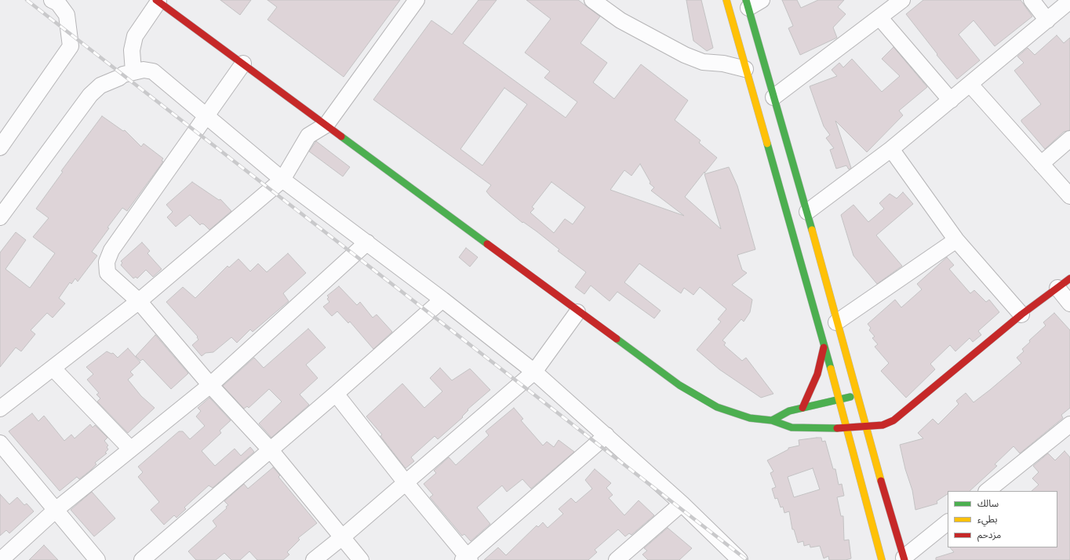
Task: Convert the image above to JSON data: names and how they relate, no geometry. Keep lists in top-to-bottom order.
{
  "legend": ["سالك", "بطيء", "مزدحم"]
}
